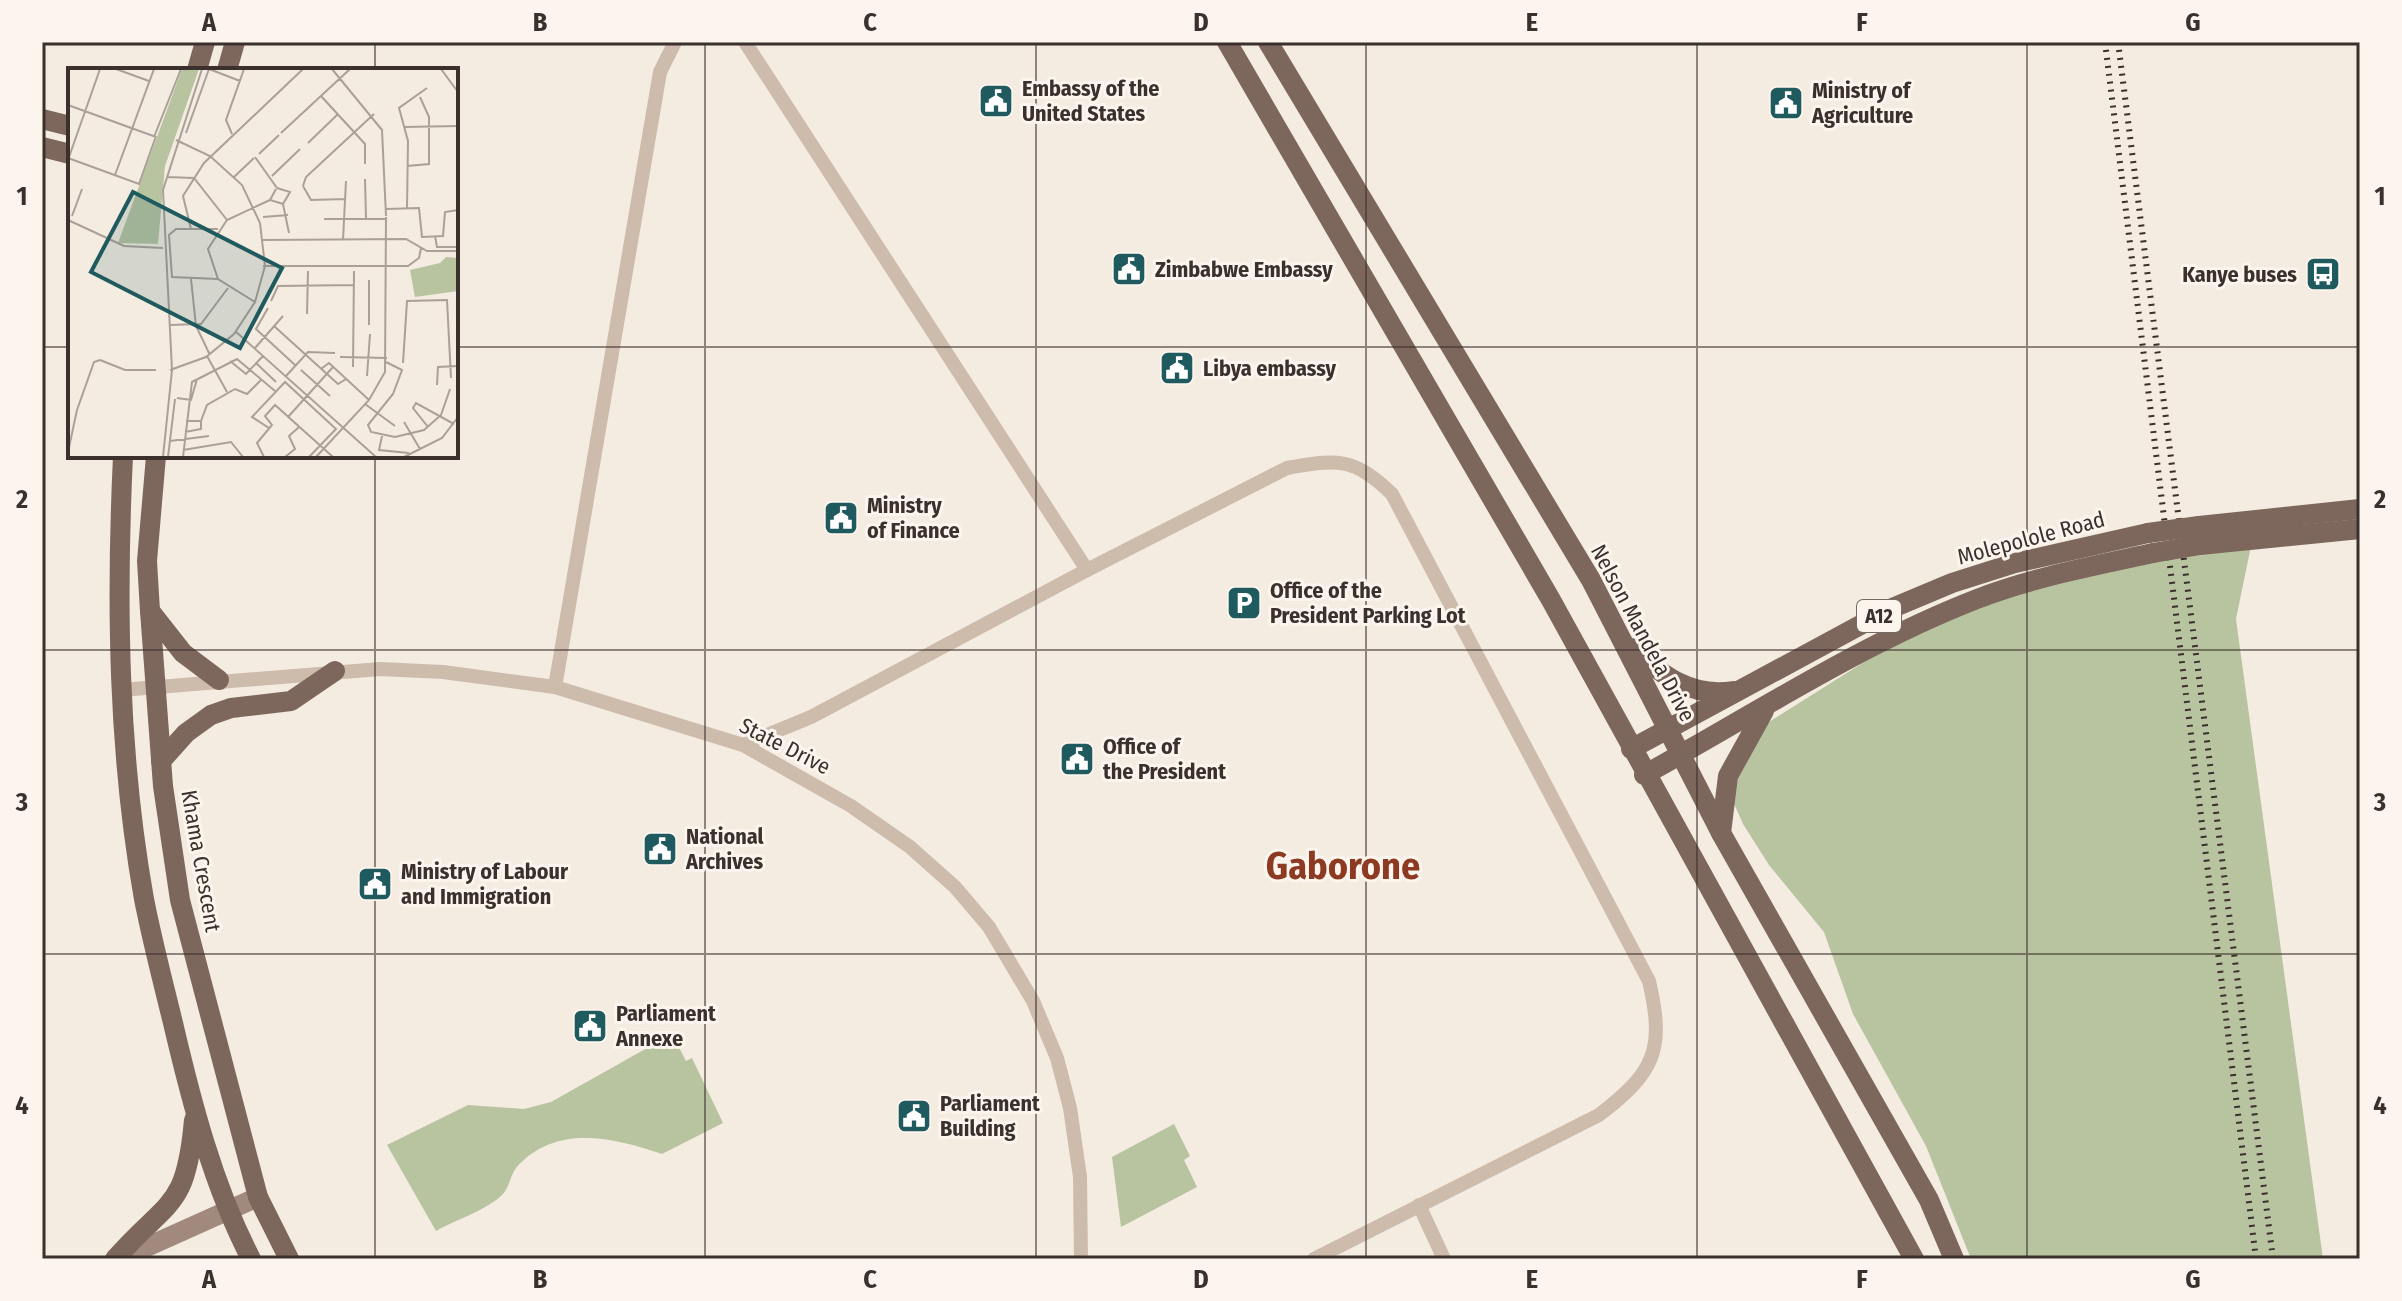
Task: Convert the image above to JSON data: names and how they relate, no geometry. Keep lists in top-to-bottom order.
{
  "streets": {
    "main road": [
      "Molepolole Road",
      "A12",
      "Nelson Mandela Drive",
      "Khama Crescent"
    ],
    "street": ["State Drive"]
  },
  "crossings": [
    ["Molepolole Road", "A12"],
    ["Molepolole Road", "Nelson Mandela Drive"],
    ["State Drive", "Khama Crescent"]
  ],
  "districts": ["Gaborone"],
  "places": {
    "public building": [
      "Embassy of the United States",
      "Ministry of Agriculture",
      "Zimbabwe Embassy",
      "Libya embassy",
      "Ministry of Finance",
      "Office of the President",
      "National Archives",
      "Ministry of Labour and Immigration",
      "Parliament Annexe",
      "Parliament Building"
    ],
    "bus stop": ["Kanye buses"],
    "parking": ["Office of the President Parking Lot"]
  },
  "grid": {
    "columns": [
      "A",
      "B",
      "C",
      "D",
      "E",
      "F",
      "G"
    ],
    "rows": [
      "1",
      "2",
      "3",
      "4"
    ]
  }
}
